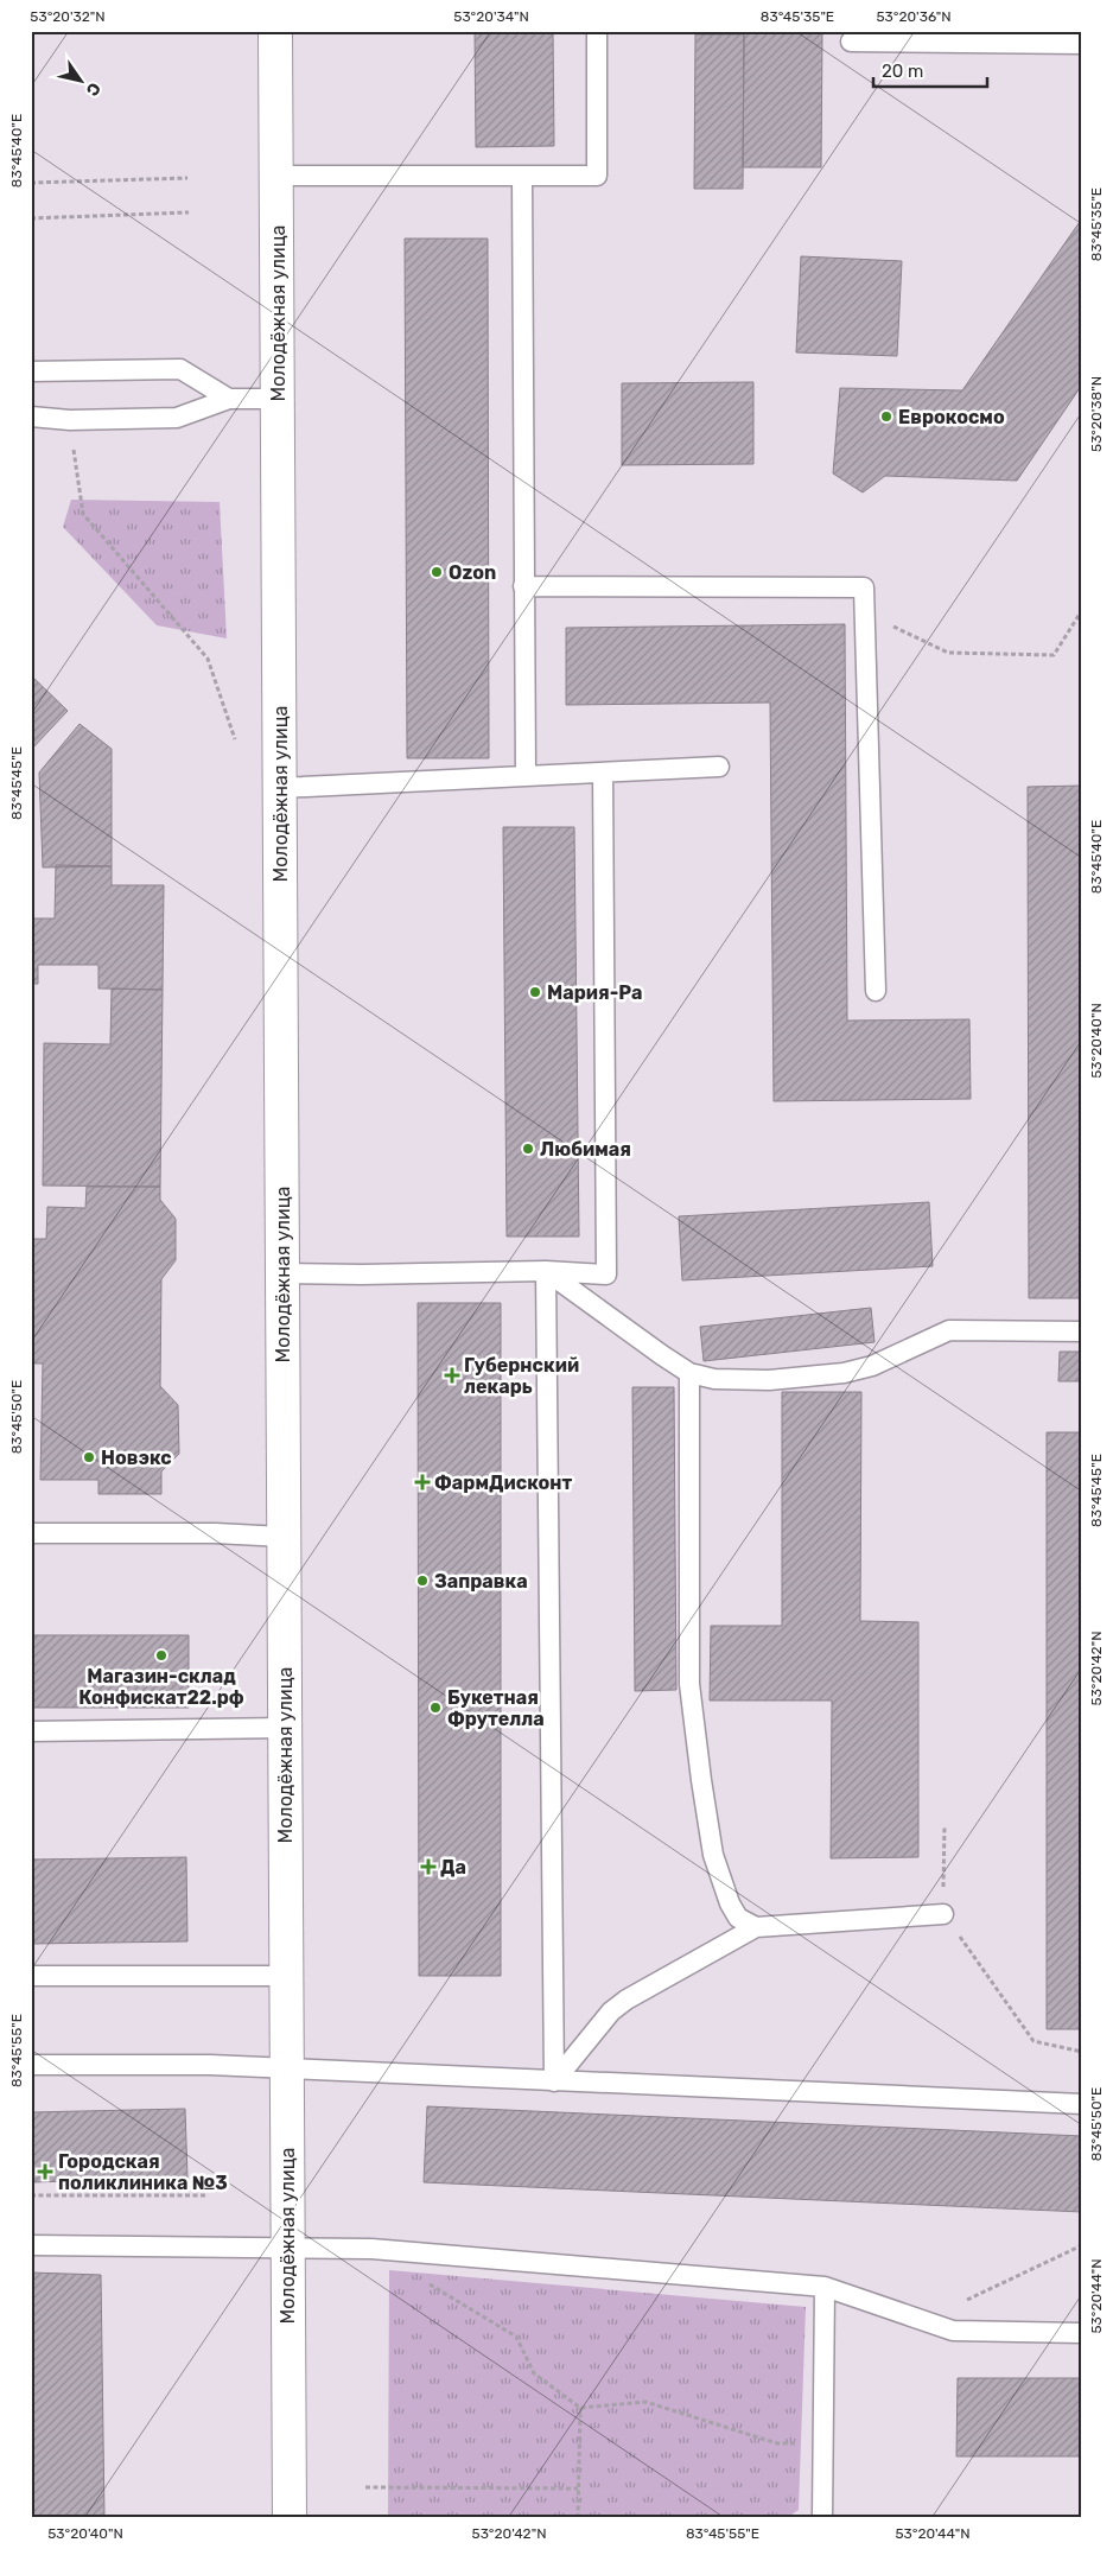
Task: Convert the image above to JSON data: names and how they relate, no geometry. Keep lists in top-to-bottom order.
{
  "streets": {
    "street": ["Молодёжная улица"]
  },
  "places": {
    "other": [
      "Еврокосмо",
      "Ozon",
      "Мария-Ра",
      "Любимая",
      "Новэкс",
      "Заправка",
      "Магазин-склад Конфискат22.рф",
      "Букетная Фрутелла"
    ],
    "health": [
      "Губернский лекарь",
      "ФармДисконт",
      "Да",
      "Городская поликлиника №3"
    ]
  },
  "scale_bar": "20 m",
  "north": "bottom right",
  "coordinates": [
    "53°20'32\"N",
    "53°20'34\"N",
    "83°45'35\"E",
    "53°20'36\"N",
    "83°45'40\"E",
    "53°20'38\"N",
    "83°45'45\"E",
    "53°20'40\"N",
    "83°45'50\"E",
    "53°20'42\"N",
    "83°45'55\"E",
    "53°20'44\"N"
  ]
}
